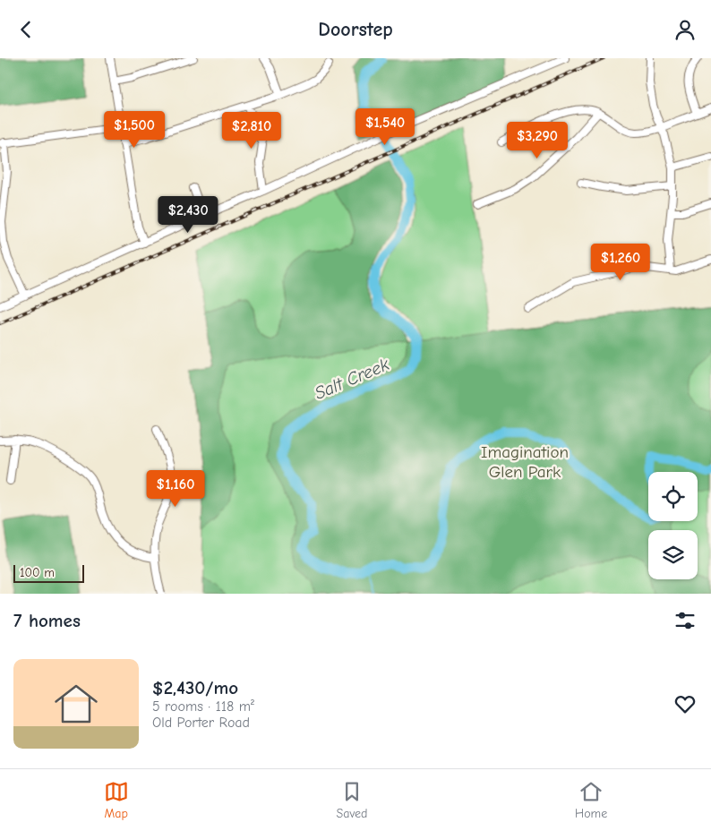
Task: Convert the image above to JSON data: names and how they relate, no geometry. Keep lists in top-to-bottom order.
{
  "water": ["Salt Creek"],
  "parks": ["Imagination Glen Park"],
  "scale_bar": "100 m",
  "page": {
    "header": "Doorstep",
    "price": [
      "$1,540",
      "$1,500",
      "$2,810",
      "$3,290",
      "$2,430",
      "$1,260",
      "$1,160"
    ],
    "scale": "100 m",
    "heading": "7 homes",
    "list": [
      {
        "name": "$2,430/mo",
        "note": "5 rooms · 118 m² · Old Porter Road"
      }
    ],
    "tabs": ["Map", "Saved", "Home"]
  }
}
